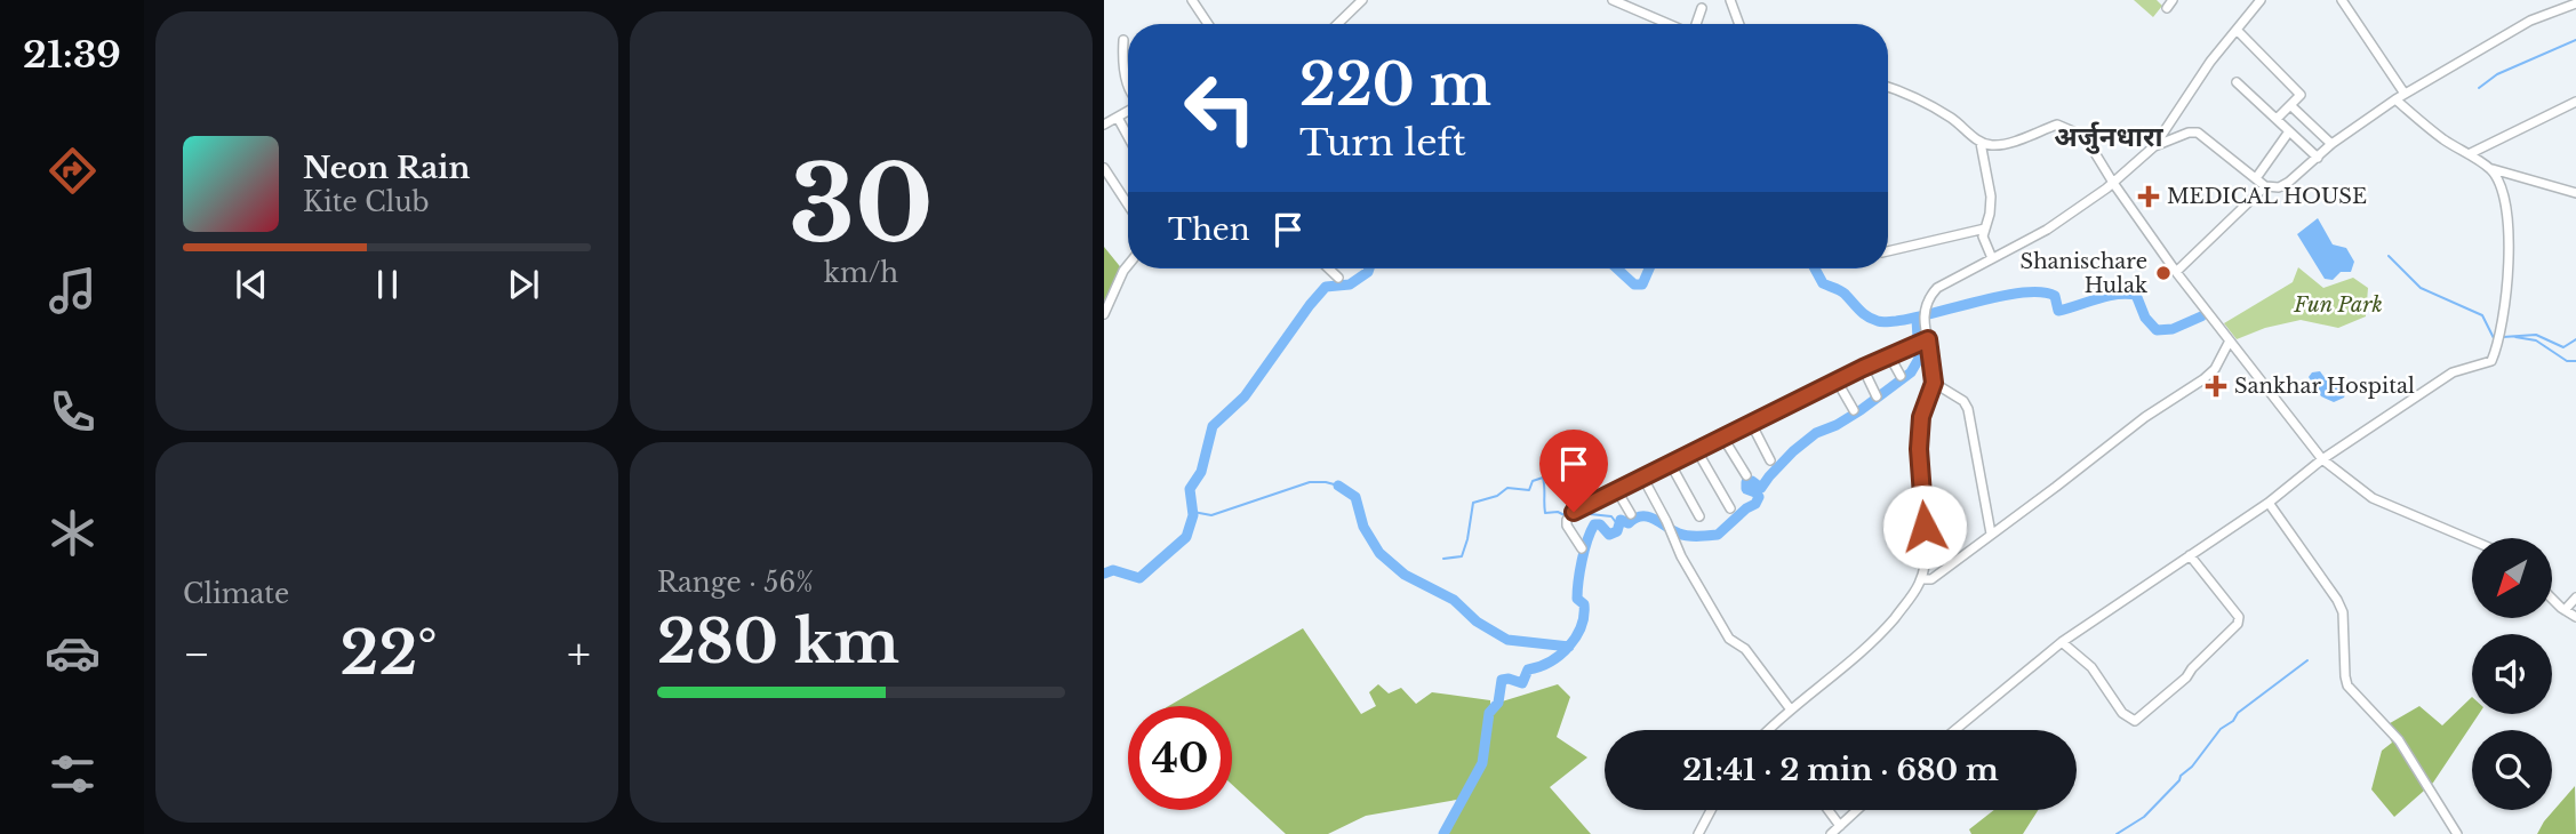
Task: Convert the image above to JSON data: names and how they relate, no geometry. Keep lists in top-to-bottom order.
{
  "districts": ["अर्जुनधारा"],
  "parks": ["Fun Park"],
  "places": {
    "health": ["MEDICAL HOUSE", "Sankhar Hospital"],
    "other": ["Shanischare Hulak"]
  },
  "north": "bottom left",
  "page": {
    "tabs": "21:39",
    "tile": [
      ["30", "km/h"],
      "Climate",
      ["Range · 56%", "280 km"]
    ],
    "turn": ["220 m", "Turn left"],
    "song": ["Neon Rain", "Kite Club"],
    "then": "Then",
    "heat": ["−", "22°", "+"],
    "limit": "40",
    "trip": "21:41 · 2 min · 680 m"
  }
}
